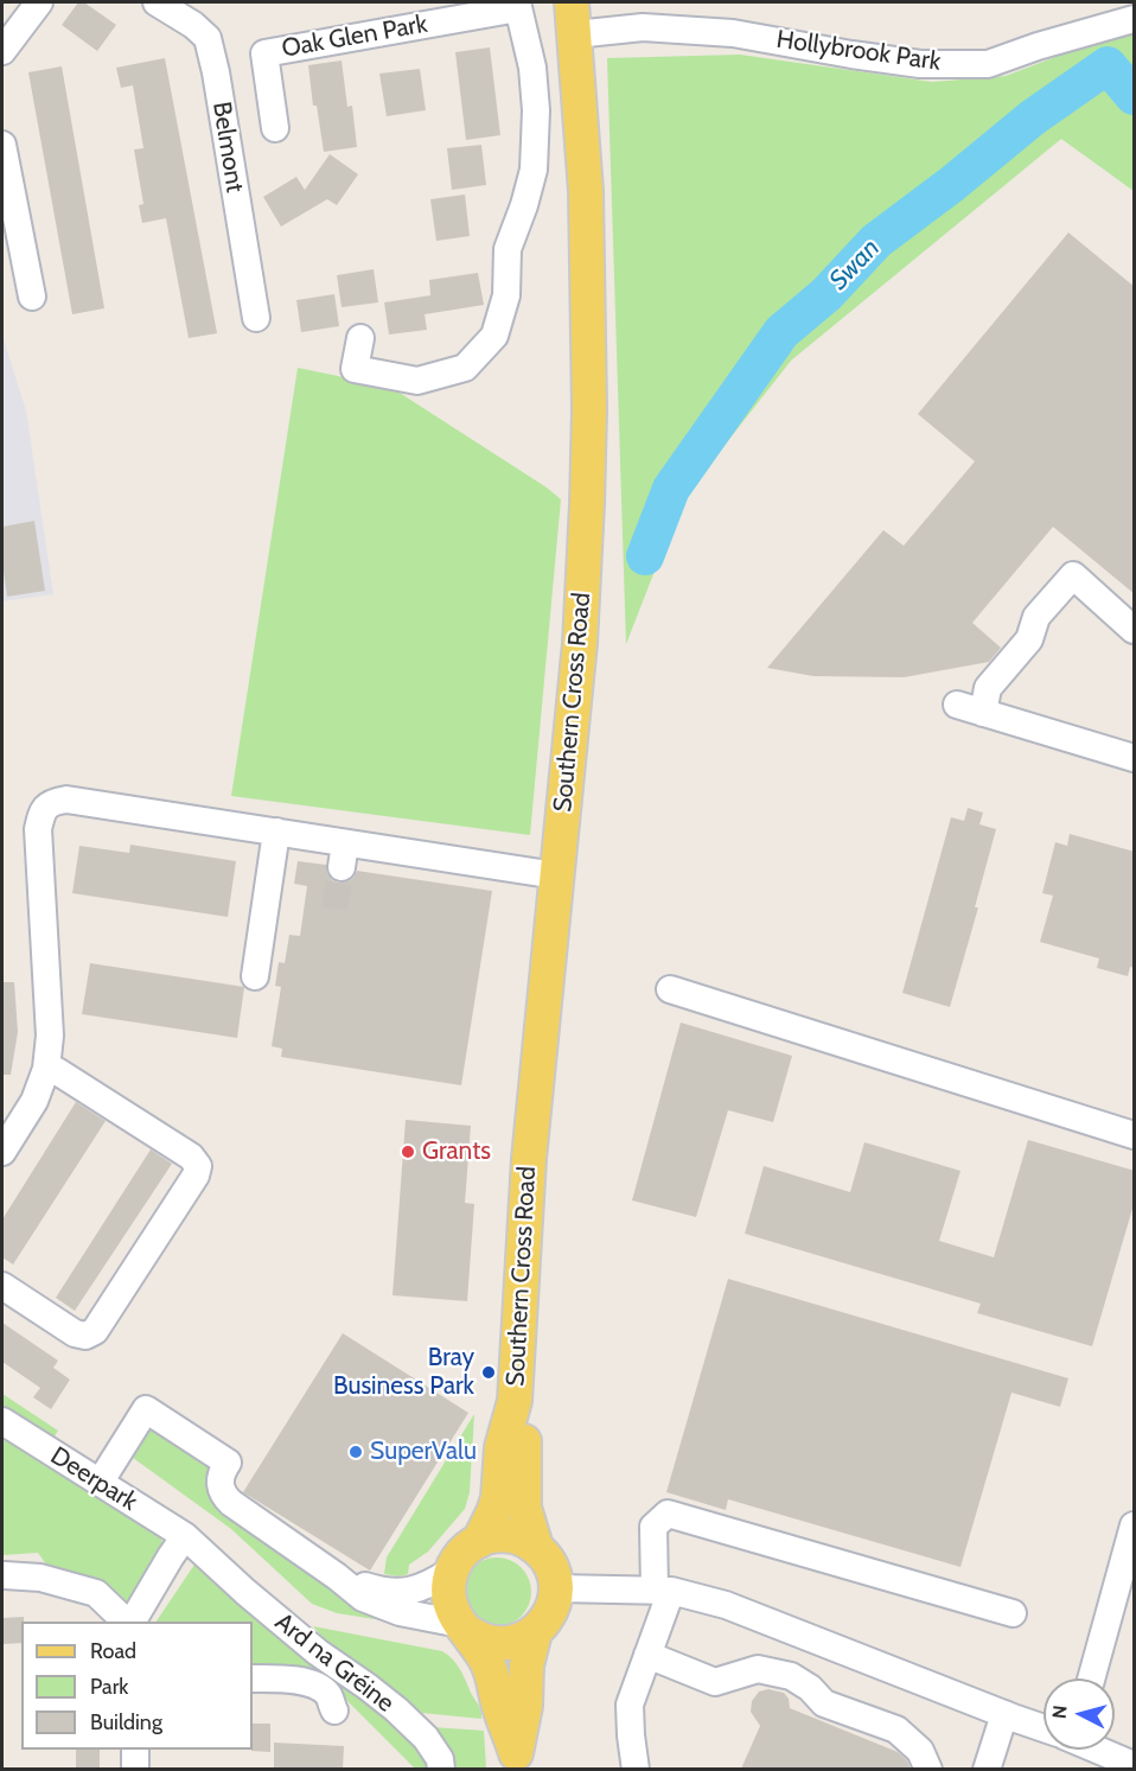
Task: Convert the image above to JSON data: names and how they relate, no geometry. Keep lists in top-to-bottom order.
{
  "streets": {
    "main road": ["Southern Cross Road"],
    "street": [
      "Oak Glen Park",
      "Hollybrook Park",
      "Belmont",
      "Deerpark",
      "Ard na Gréine"
    ]
  },
  "crossings": [
    ["Hollybrook Park", "Southern Cross Road"],
    ["Deerpark", "Ard na Gréine"]
  ],
  "water": ["Swan"],
  "places": ["Grants", "Bray Business Park", "SuperValu"],
  "legend": ["Road", "Park", "Building"],
  "north": "left"
}
